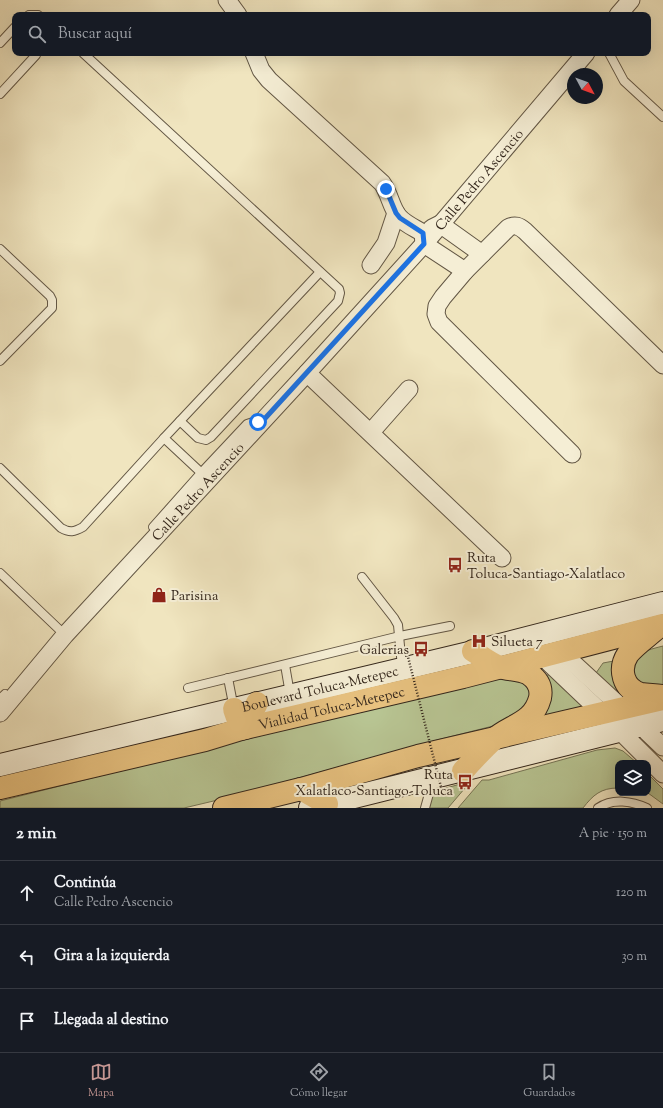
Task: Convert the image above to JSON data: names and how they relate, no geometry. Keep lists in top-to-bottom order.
{
  "streets": {
    "highway": ["Vialidad Toluca-Metepec"],
    "main road": ["Boulevard Toluca-Metepec"],
    "street": ["Calle Pedro Ascencio"]
  },
  "crossings": [
    ["Boulevard Toluca-Metepec", "Vialidad Toluca-Metepec"]
  ],
  "places": {
    "bus stop": ["Ruta Toluca-Santiago-Xalatlaco", "Galerias", "Ruta Xalatlaco-Santiago-Toluca"],
    "shop": ["Parisina"],
    "hospital": ["Silueta 7"]
  },
  "north": "bottom right",
  "page": {
    "search": "Buscar aquí",
    "heading": ["2 min", "A pie · 150 m"],
    "list": [
      ["Continúa", "Calle Pedro Ascencio", "120 m"],
      ["Gira a la izquierda", "30 m"],
      "Llegada al destino"
    ],
    "nav": ["Mapa", "Cómo llegar", "Guardados"]
  }
}
